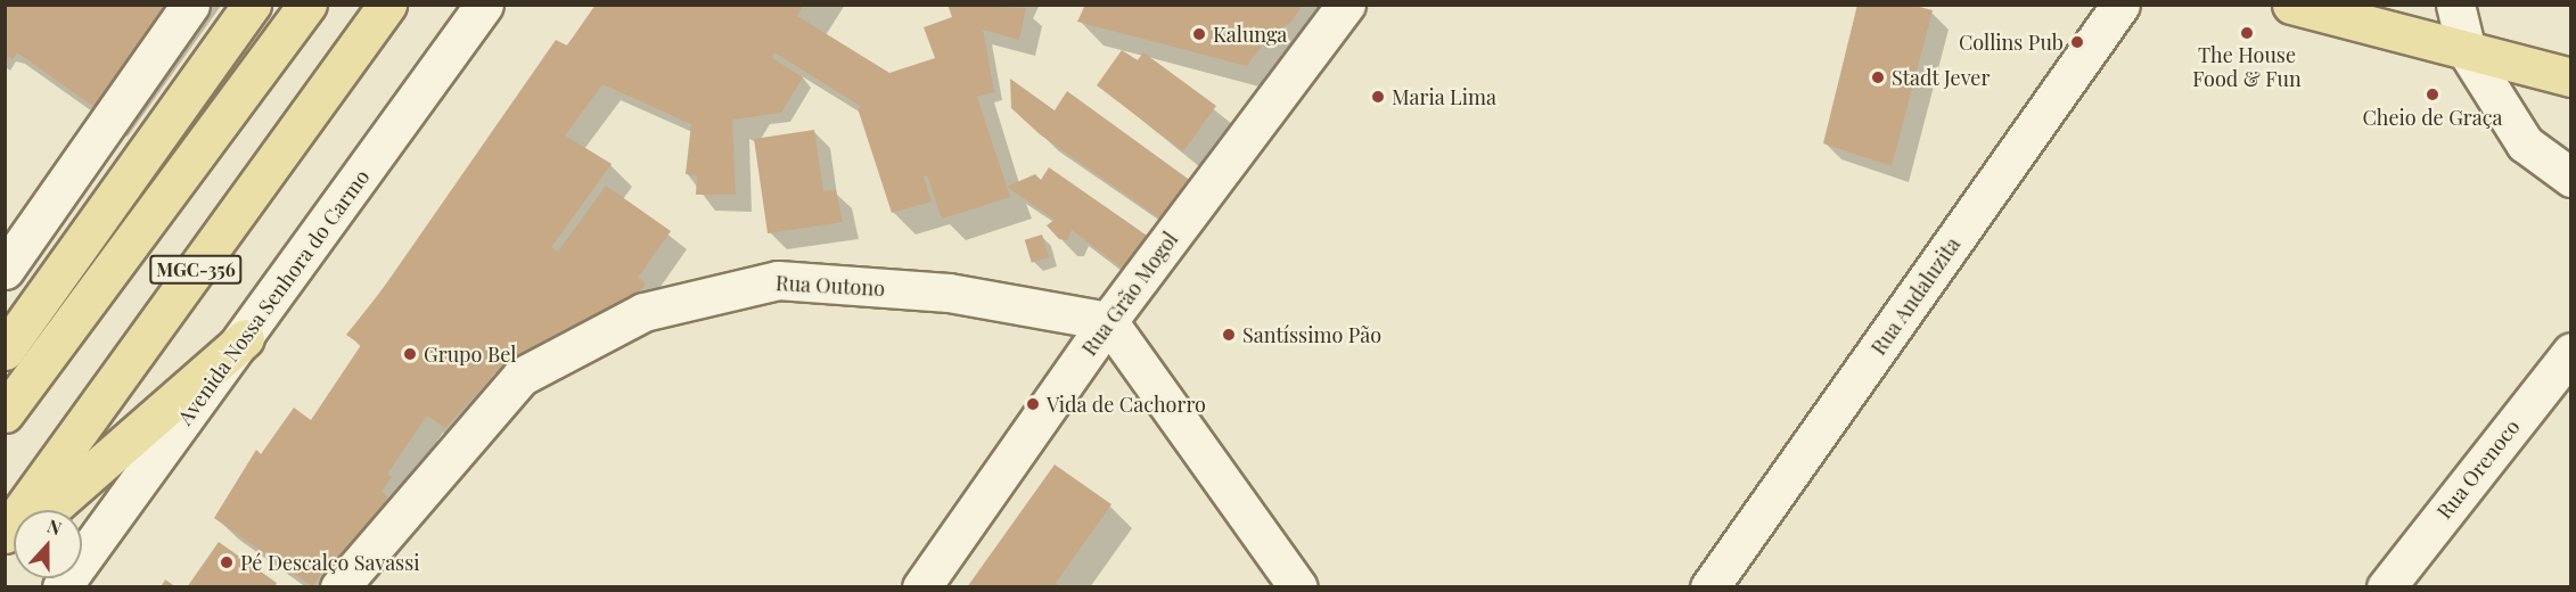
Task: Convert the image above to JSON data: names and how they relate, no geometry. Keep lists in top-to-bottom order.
{
  "streets": {
    "main road": ["MGC-356"],
    "street": [
      "Rua Outono",
      "Rua Grão Mogol",
      "Rua Andaluzita",
      "Avenida Nossa Senhora do Carmo",
      "Rua Orenoco"
    ]
  },
  "crossings": [
    ["Rua Outono", "Rua Grão Mogol"]
  ],
  "places": [
    "The House Food & Fun",
    "Kalunga",
    "Collins Pub",
    "Stadt Jever",
    "Cheio de Graça",
    "Maria Lima",
    "Santíssimo Pão",
    "Grupo Bel",
    "Vida de Cachorro",
    "Pé Descalço Savassi"
  ],
  "north": "top"
}
